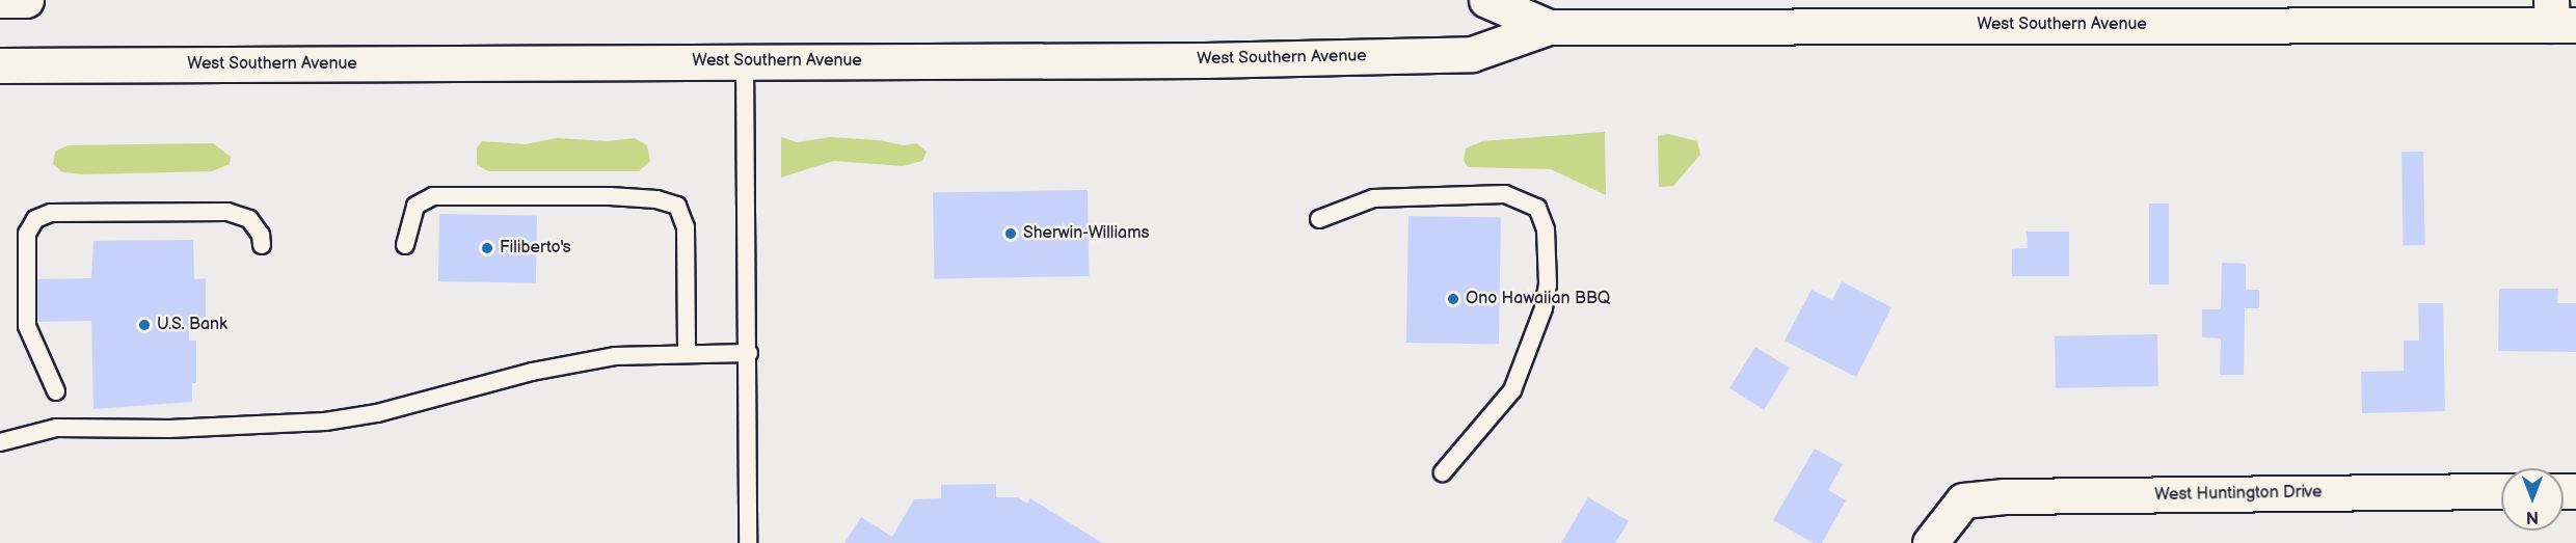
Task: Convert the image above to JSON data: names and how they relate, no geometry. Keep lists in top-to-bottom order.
{
  "streets": {
    "main road": ["West Southern Avenue", "West Huntington Drive"]
  },
  "places": [
    "Sherwin-Williams",
    "Filiberto's",
    "Ono Hawaiian BBQ",
    "U.S. Bank"
  ],
  "north": "bottom"
}
